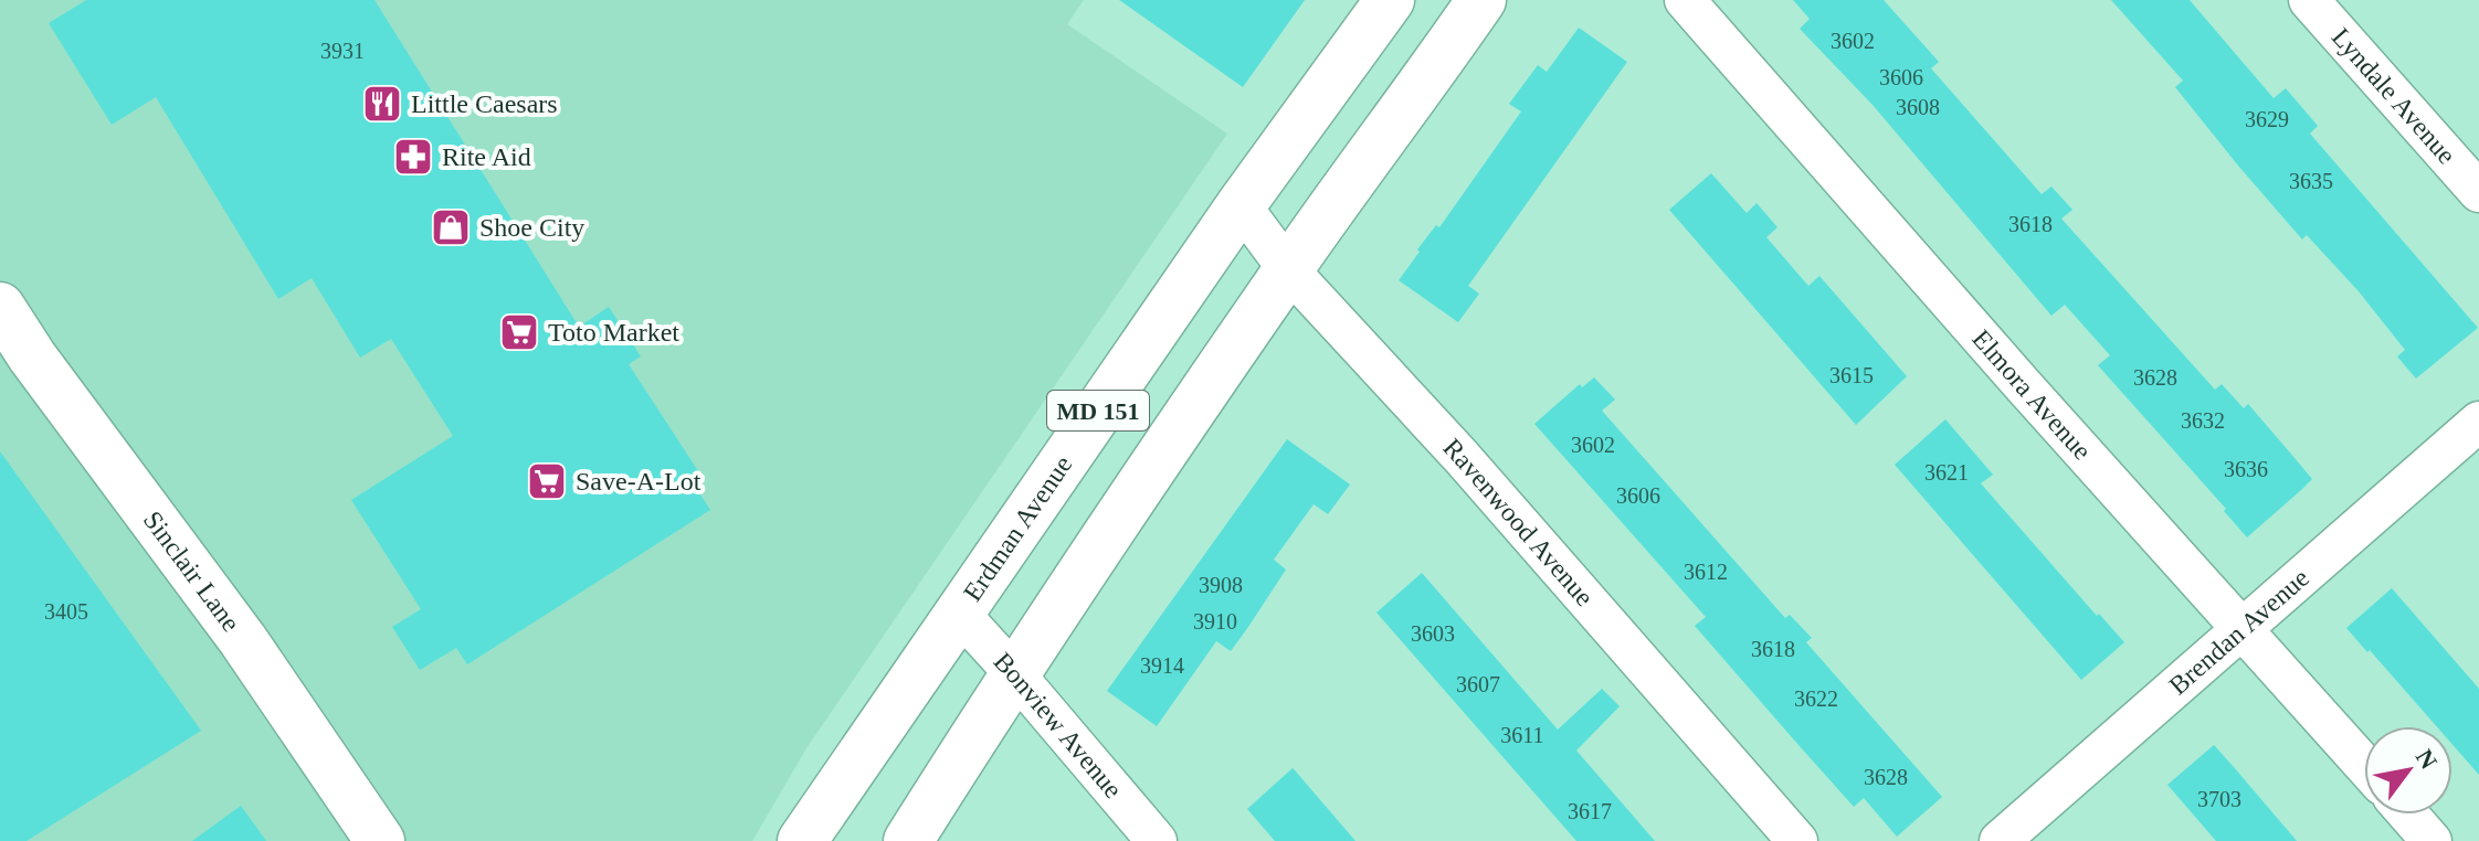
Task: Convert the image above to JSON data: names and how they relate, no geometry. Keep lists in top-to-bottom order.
{
  "streets": {
    "main road": ["MD 151", "Erdman Avenue", "Sinclair Lane"],
    "street": [
      "Lyndale Avenue",
      "Elmora Avenue",
      "Ravenwood Avenue",
      "Brendan Avenue",
      "Bonview Avenue"
    ]
  },
  "crossings": [
    ["Elmora Avenue", "Brendan Avenue"],
    ["MD 151", "Ravenwood Avenue"],
    ["MD 151", "Bonview Avenue"],
    ["Ravenwood Avenue", "Erdman Avenue"],
    ["Erdman Avenue", "Bonview Avenue"]
  ],
  "places": {
    "restaurant": ["Little Caesars"],
    "pharmacy": ["Rite Aid"],
    "shop": ["Shoe City"],
    "supermarket": ["Toto Market", "Save-A-Lot"]
  },
  "house_numbers": [
    "3602",
    "3931",
    "3606",
    "3608",
    "3629",
    "3635",
    "3618",
    "3615",
    "3628",
    "3632",
    "3602",
    "3636",
    "3621",
    "3606",
    "3612",
    "3908",
    "3405",
    "3910",
    "3603",
    "3618",
    "3914",
    "3607",
    "3622",
    "3611",
    "3628",
    "3703",
    "3617"
  ],
  "north": "top right"
}
